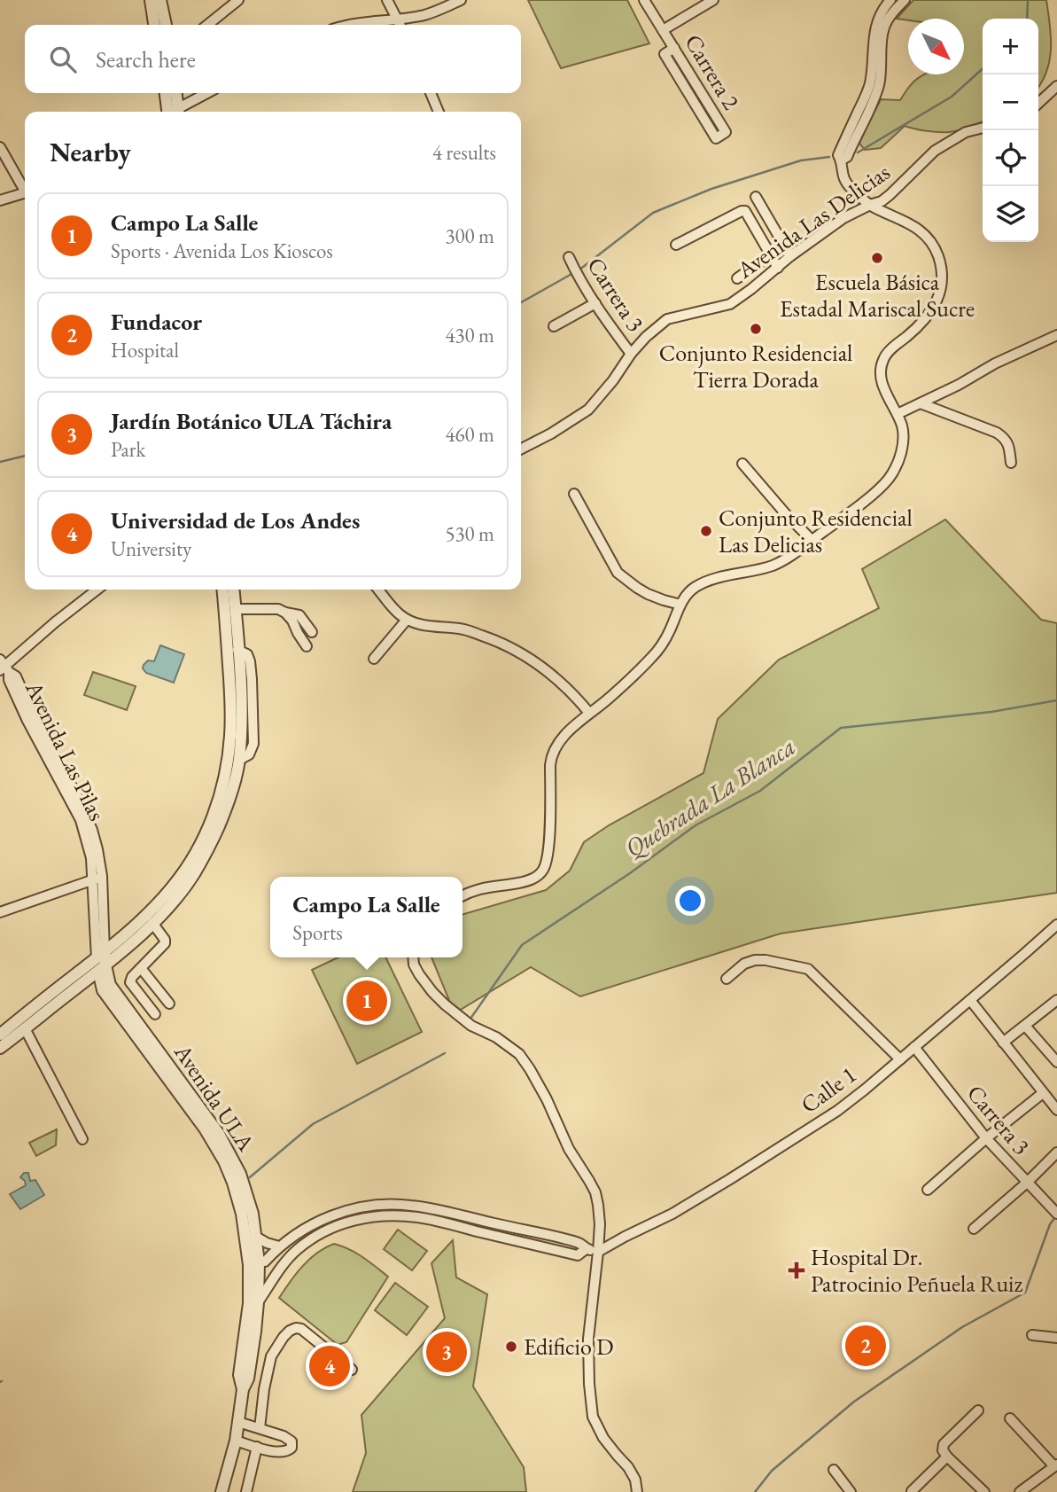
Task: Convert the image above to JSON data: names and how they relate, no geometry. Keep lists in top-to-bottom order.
{
  "streets": {
    "street": [
      "Carrera 2",
      "Avenida Las Delicias",
      "Carrera 3",
      "Avenida Las Pilas",
      "Calle 1",
      "Avenida ULA"
    ]
  },
  "crossings": [
    ["Avenida Las Delicias", "Carrera 3"],
    ["Carrera 3", "Calle 1"],
    ["Avenida Las Pilas", "Avenida ULA"]
  ],
  "water": ["Quebrada La Blanca"],
  "places": {
    "other": [
      "Escuela Básica Estadal Mariscal Sucre",
      "Conjunto Residencial Tierra Dorada",
      "Conjunto Residencial Las Delicias",
      "Edificio D"
    ],
    "health": ["Hospital Dr. Patrocinio Peñuela Ruiz"]
  },
  "north": "bottom right",
  "page": {
    "map_buttons": ["+", "−"],
    "search": "Search here",
    "heading": ["Nearby", "4 results"],
    "list": [
      {
        "mark": "1",
        "name": "Campo La Salle",
        "note": "Sports · Avenida Los Kioscos",
        "value": "300 m"
      },
      {
        "mark": "2",
        "name": "Fundacor",
        "note": "Hospital",
        "value": "430 m"
      },
      {
        "mark": "3",
        "name": "Jardín Botánico ULA Táchira",
        "note": "Park",
        "value": "460 m"
      },
      {
        "mark": "4",
        "name": "Universidad de Los Andes",
        "note": "University",
        "value": "530 m"
      }
    ],
    "popup": ["Campo La Salle", "Sports"],
    "pins": [
      "1",
      "2",
      "3",
      "4"
    ]
  }
}
